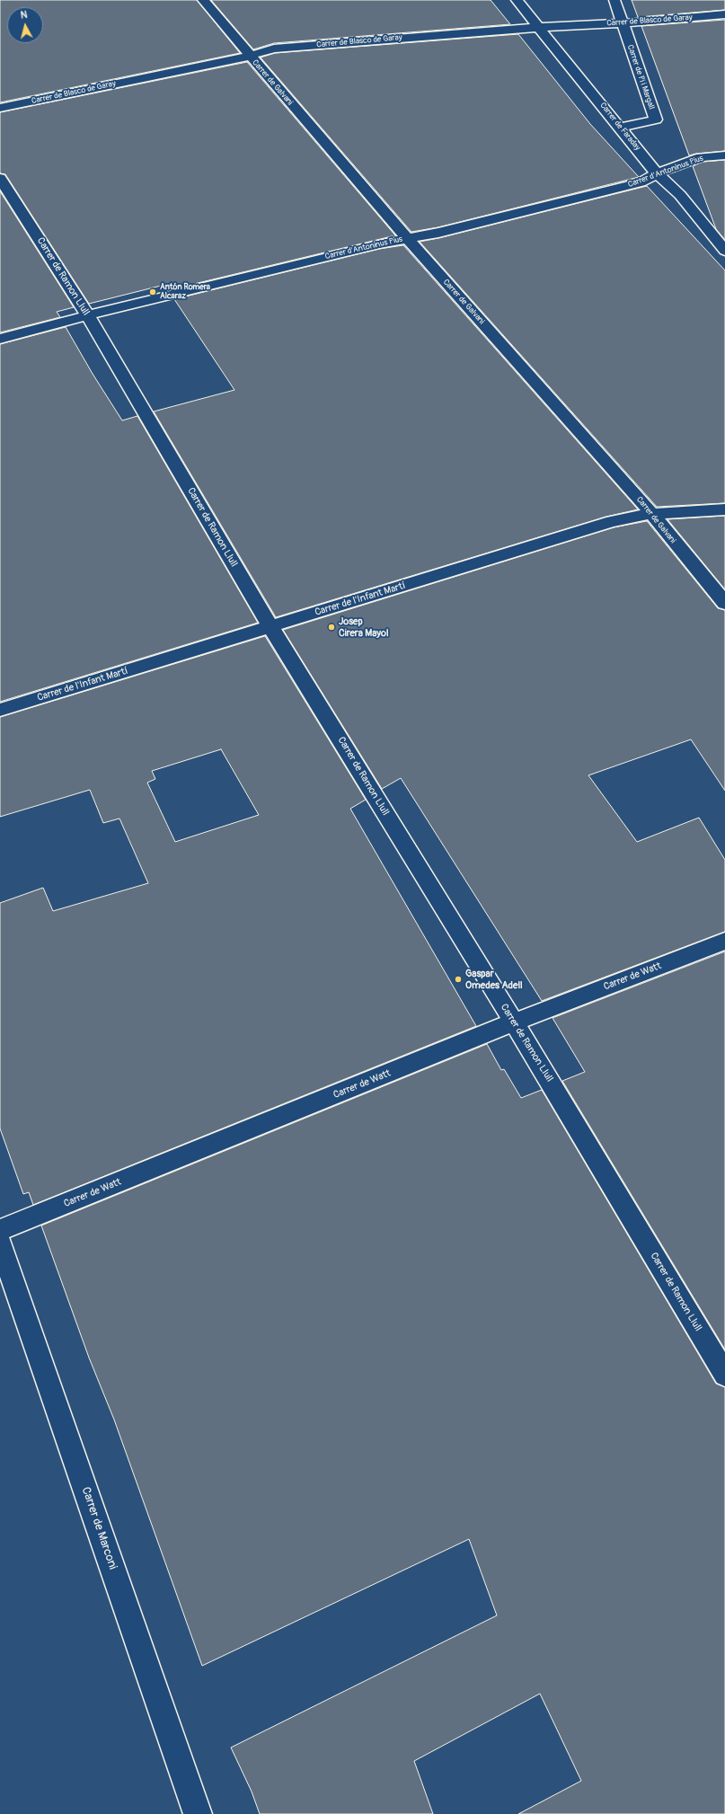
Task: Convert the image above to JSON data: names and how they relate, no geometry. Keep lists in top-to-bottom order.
{
  "streets": {
    "street": [
      "Carrer de Blasco de Garay",
      "Carrer de Pi i Margall",
      "Carrer de Galvani",
      "Carrer de Faraday",
      "Carrer d'Antoninus Pius",
      "Carrer de Ramon Llull",
      "Carrer de l'Infant Martí",
      "Carrer de Watt",
      "Carrer de Marconi"
    ]
  },
  "crossings": [
    ["Carrer de Blasco de Garay", "Carrer de Pi i Margall"],
    ["Carrer de Blasco de Garay", "Carrer de Galvani"],
    ["Carrer de Blasco de Garay", "Carrer de Faraday"],
    ["Carrer de Pi i Margall", "Carrer de Faraday"],
    ["Carrer de Galvani", "Carrer d'Antoninus Pius"],
    ["Carrer de Galvani", "Carrer de l'Infant Martí"],
    ["Carrer de Faraday", "Carrer d'Antoninus Pius"],
    ["Carrer d'Antoninus Pius", "Carrer de Ramon Llull"],
    ["Carrer de Ramon Llull", "Carrer de l'Infant Martí"],
    ["Carrer de Ramon Llull", "Carrer de Watt"]
  ],
  "places": ["Antón Romera Alcaraz", "Josep Cirera Mayol", "Gaspar Omedes Adell"],
  "north": "top"
}
